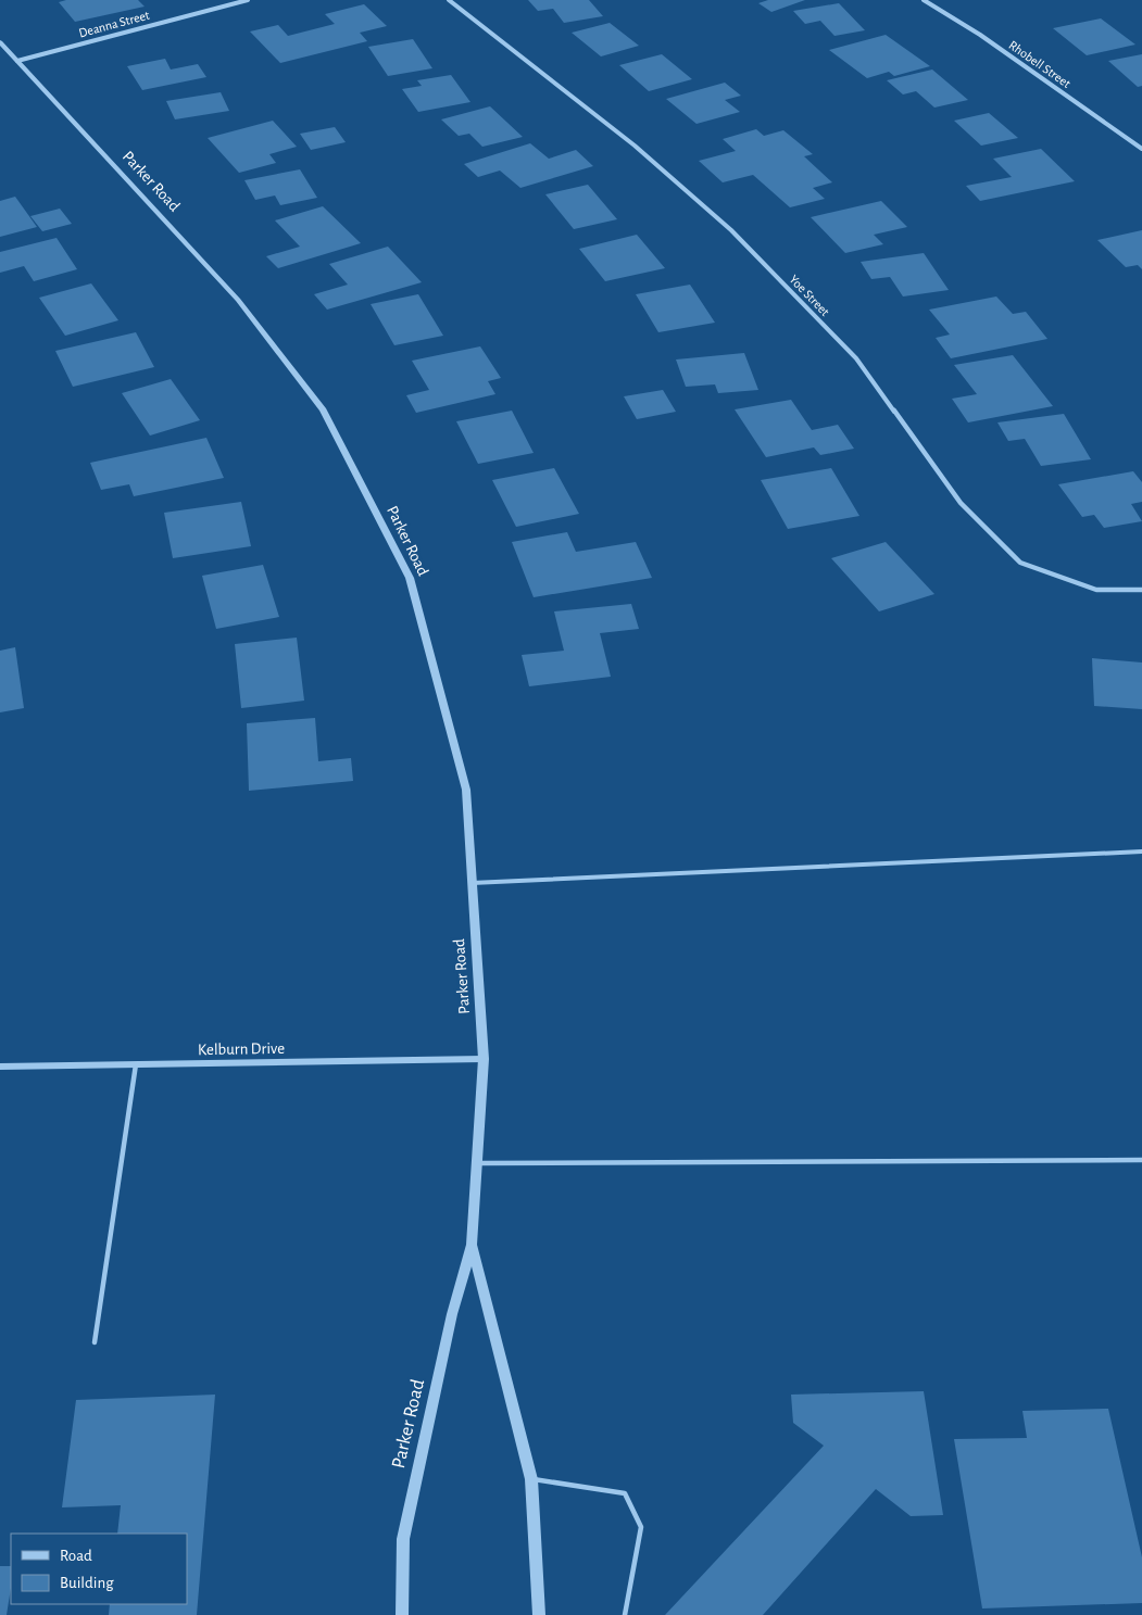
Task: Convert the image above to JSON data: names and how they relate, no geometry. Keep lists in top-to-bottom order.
{
  "streets": {
    "street": [
      "Deanna Street",
      "Rhobell Street",
      "Parker Road",
      "Yoe Street",
      "Kelburn Drive"
    ]
  },
  "crossings": [
    ["Deanna Street", "Parker Road"],
    ["Parker Road", "Kelburn Drive"]
  ],
  "legend": ["Road", "Building"]
}
